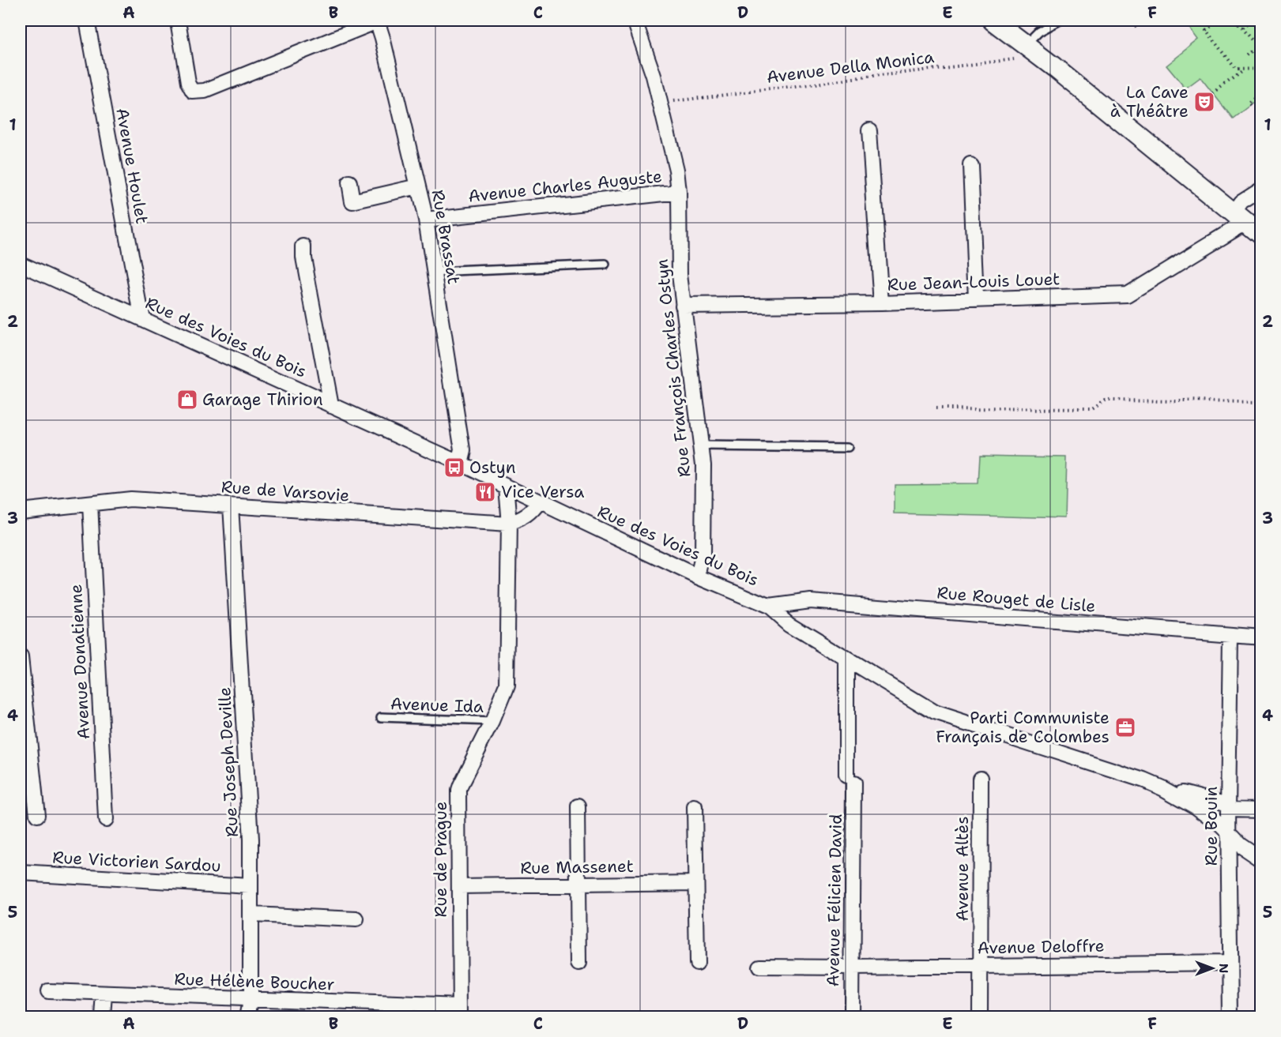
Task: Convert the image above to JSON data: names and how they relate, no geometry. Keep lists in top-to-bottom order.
{
  "streets": {
    "street": [
      "Avenue Houlet",
      "Avenue Charles Auguste",
      "Rue Brassat",
      "Rue Jean-Louis Louet",
      "Rue des Voies du Bois",
      "Rue François Charles Ostyn",
      "Rue de Varsovie",
      "Rue Rouget de Lisle",
      "Avenue Donatienne",
      "Rue Joseph Deville",
      "Rue Bouin",
      "Rue de Prague",
      "Rue Victorien Sardou",
      "Rue Massenet",
      "Avenue Altès",
      "Avenue Félicien David",
      "Avenue Deloffre",
      "Rue Hélène Boucher"
    ],
    "lane": ["Avenue Ida"],
    "path": ["Avenue Della Monica"]
  },
  "crossings": [
    ["Avenue Della Monica", "Rue François Charles Ostyn"],
    ["Avenue Houlet", "Rue des Voies du Bois"],
    ["Avenue Charles Auguste", "Rue Brassat"],
    ["Avenue Charles Auguste", "Rue François Charles Ostyn"],
    ["Rue Brassat", "Rue des Voies du Bois"],
    ["Rue Jean-Louis Louet", "Rue François Charles Ostyn"],
    ["Rue des Voies du Bois", "Rue François Charles Ostyn"],
    ["Rue des Voies du Bois", "Rue de Varsovie"],
    ["Rue des Voies du Bois", "Rue Rouget de Lisle"],
    ["Rue des Voies du Bois", "Rue Bouin"],
    ["Rue des Voies du Bois", "Rue de Prague"],
    ["Rue des Voies du Bois", "Avenue Félicien David"],
    ["Rue de Varsovie", "Avenue Donatienne"],
    ["Rue de Varsovie", "Rue Joseph Deville"],
    ["Rue de Varsovie", "Rue de Prague"],
    ["Rue Rouget de Lisle", "Rue Bouin"],
    ["Avenue Ida", "Rue de Prague"],
    ["Rue Joseph Deville", "Rue Victorien Sardou"],
    ["Rue Joseph Deville", "Rue Hélène Boucher"],
    ["Rue Bouin", "Avenue Deloffre"],
    ["Rue de Prague", "Rue Massenet"],
    ["Rue de Prague", "Rue Hélène Boucher"],
    ["Avenue Altès", "Avenue Deloffre"],
    ["Avenue Félicien David", "Avenue Deloffre"]
  ],
  "places": {
    "theatre": ["La Cave à Théâtre"],
    "shop": ["Garage Thirion"],
    "bus stop": ["Ostyn"],
    "restaurant": ["Vice Versa"],
    "office": ["Parti Communiste Français de Colombes"]
  },
  "north": "right",
  "grid": {
    "columns": [
      "A",
      "B",
      "C",
      "D",
      "E",
      "F"
    ],
    "rows": [
      "1",
      "2",
      "3",
      "4",
      "5"
    ]
  }
}
